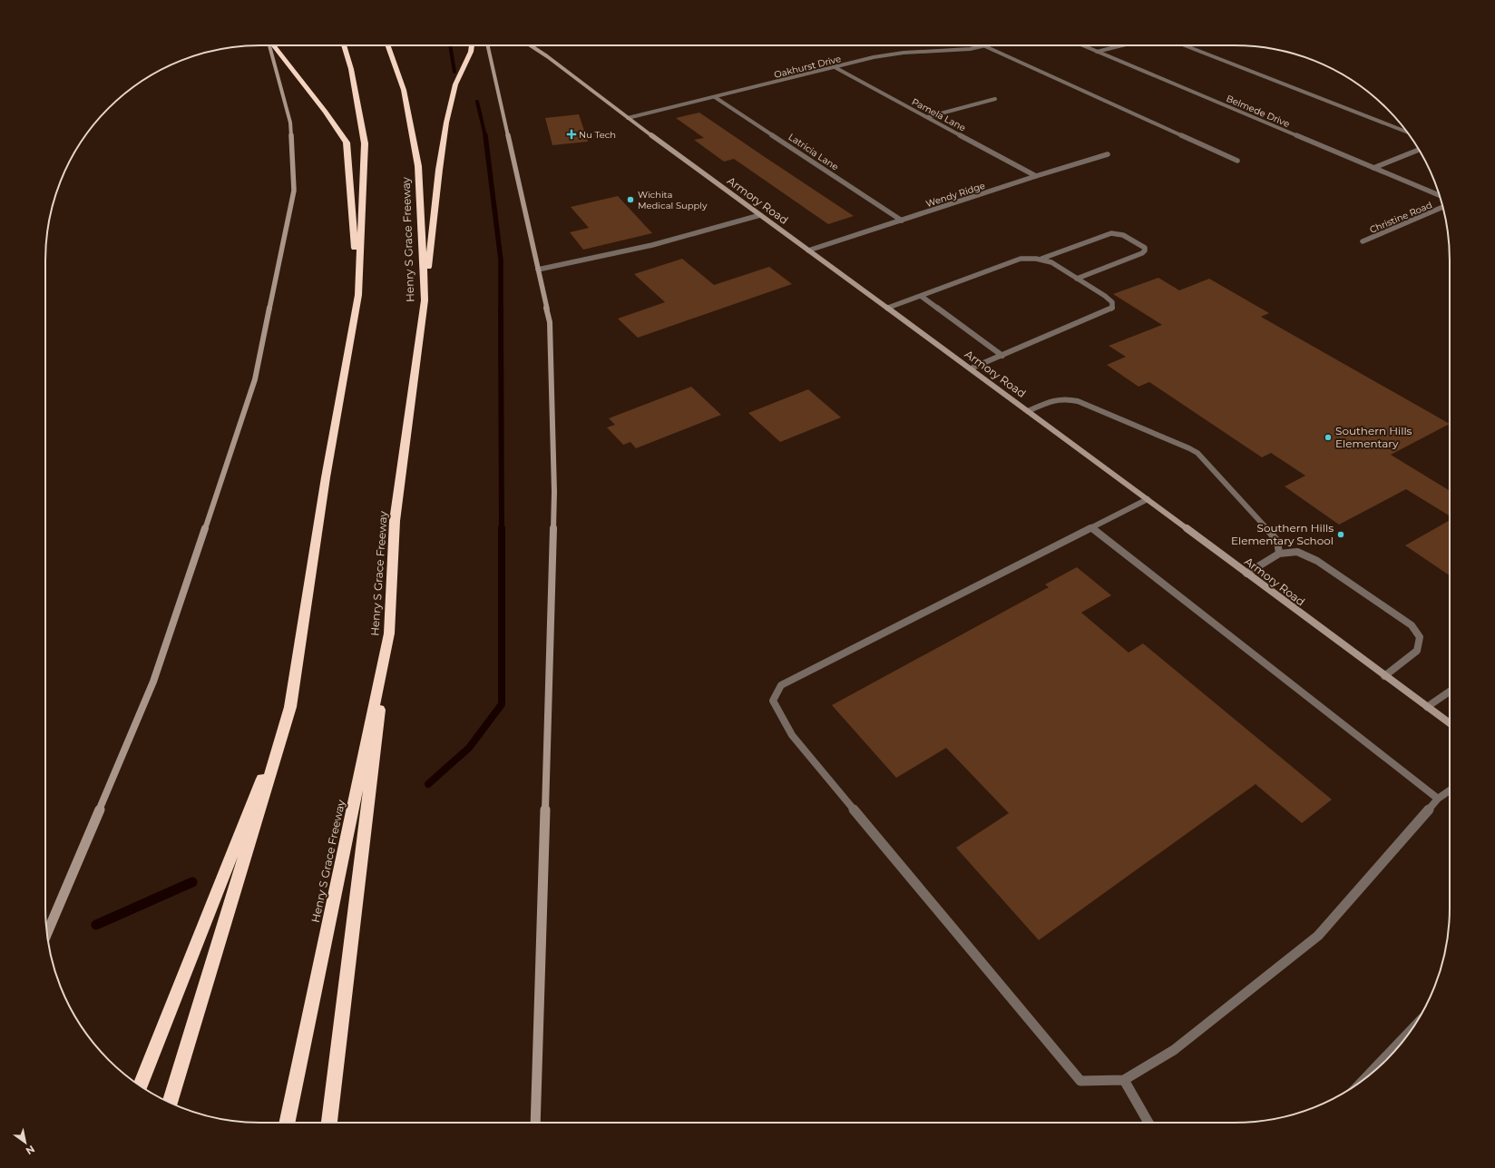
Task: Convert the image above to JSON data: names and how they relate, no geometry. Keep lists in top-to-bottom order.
{
  "streets": {
    "highway": ["Henry S Grace Freeway"],
    "street": [
      "Oakhurst Drive",
      "Belmede Drive",
      "Pamela Lane",
      "Latricia Lane",
      "Wendy Ridge",
      "Armory Road",
      "Christine Road"
    ]
  },
  "crossings": [
    ["Oakhurst Drive", "Pamela Lane"],
    ["Oakhurst Drive", "Latricia Lane"],
    ["Oakhurst Drive", "Armory Road"],
    ["Pamela Lane", "Wendy Ridge"],
    ["Latricia Lane", "Wendy Ridge"],
    ["Wendy Ridge", "Armory Road"]
  ],
  "places": {
    "health": ["Nu Tech"],
    "other": ["Wichita Medical Supply", "Southern Hills Elementary", "Southern Hills Elementary School"]
  },
  "north": "bottom right"
}
